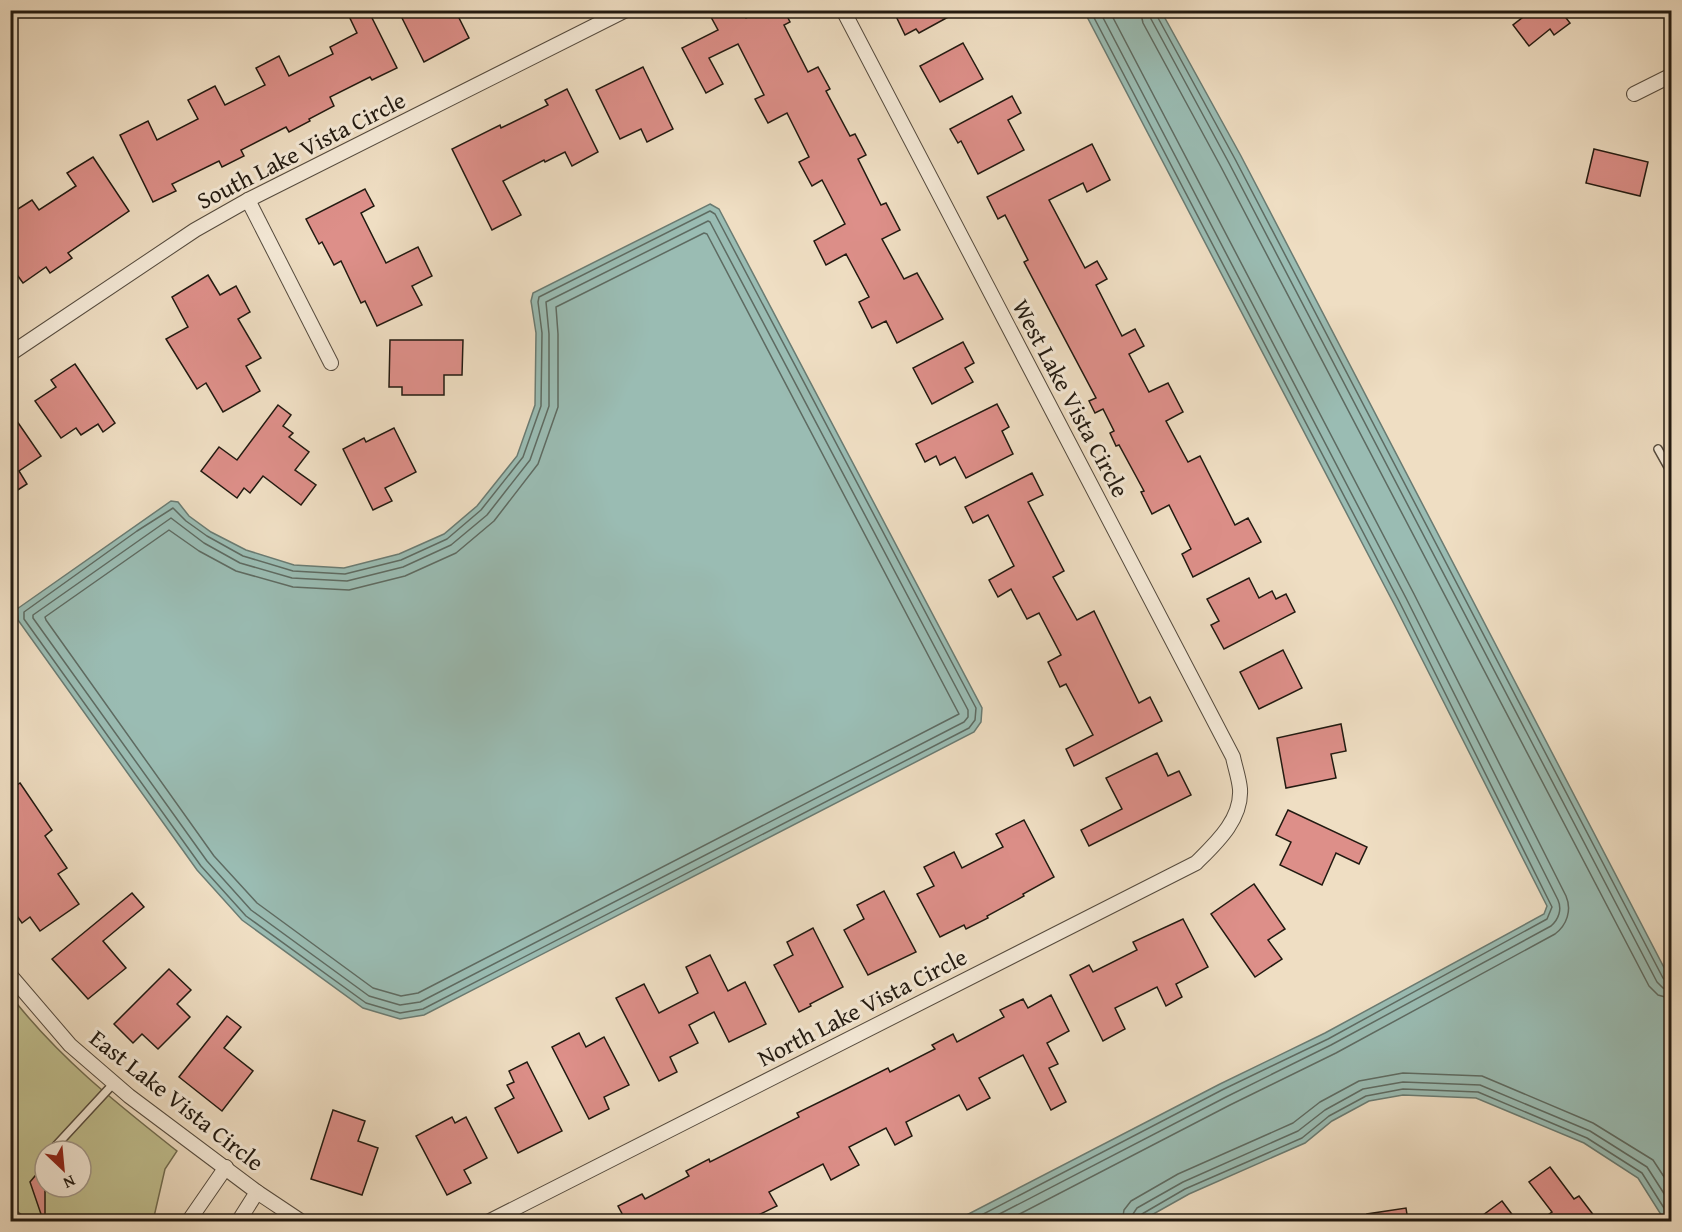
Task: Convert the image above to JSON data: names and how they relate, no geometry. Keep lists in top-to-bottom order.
{
  "streets": {
    "street": [
      "South Lake Vista Circle",
      "West Lake Vista Circle",
      "North Lake Vista Circle",
      "East Lake Vista Circle"
    ]
  },
  "crossings": [
    ["West Lake Vista Circle", "North Lake Vista Circle"]
  ],
  "north": "bottom right"
}
